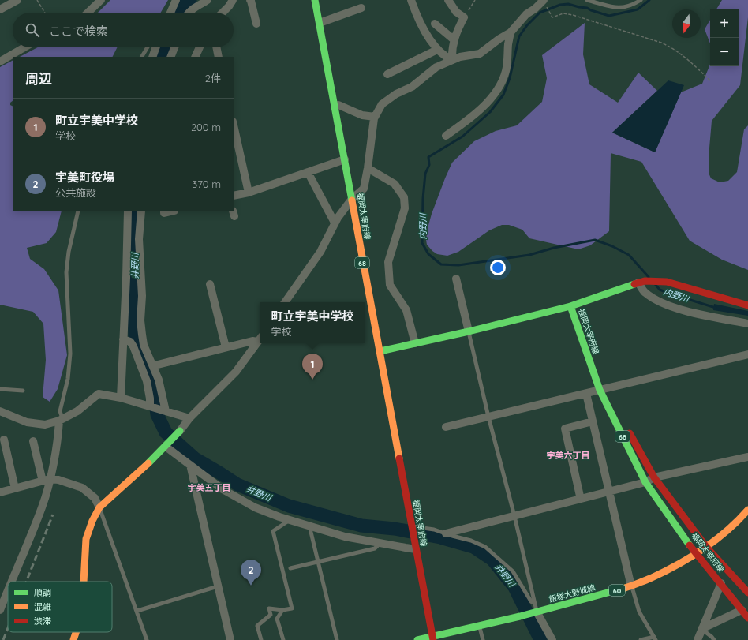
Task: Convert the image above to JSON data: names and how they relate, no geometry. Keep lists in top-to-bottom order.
{
  "streets": {
    "main road": [
      "福岡太宰府線",
      "68",
      "60",
      "飯塚大野城線"
    ]
  },
  "crossings": [
    ["福岡太宰府線", "飯塚大野城線"]
  ],
  "districts": ["宇美六丁目", "宇美五丁目"],
  "water": ["内野川", "井野川"],
  "legend": ["順調", "混雑", "渋滞"],
  "north": "bottom",
  "page": {
    "map_buttons": ["+", "−"],
    "search": "ここで検索",
    "heading": ["周辺", "2件"],
    "list": [
      {
        "mark": "1",
        "name": "町立宇美中学校",
        "note": "学校",
        "value": "200 m"
      },
      {
        "mark": "2",
        "name": "宇美町役場",
        "note": "公共施設",
        "value": "370 m"
      }
    ],
    "popup": ["町立宇美中学校", "学校"],
    "pins": ["1", "2"]
  }
}
